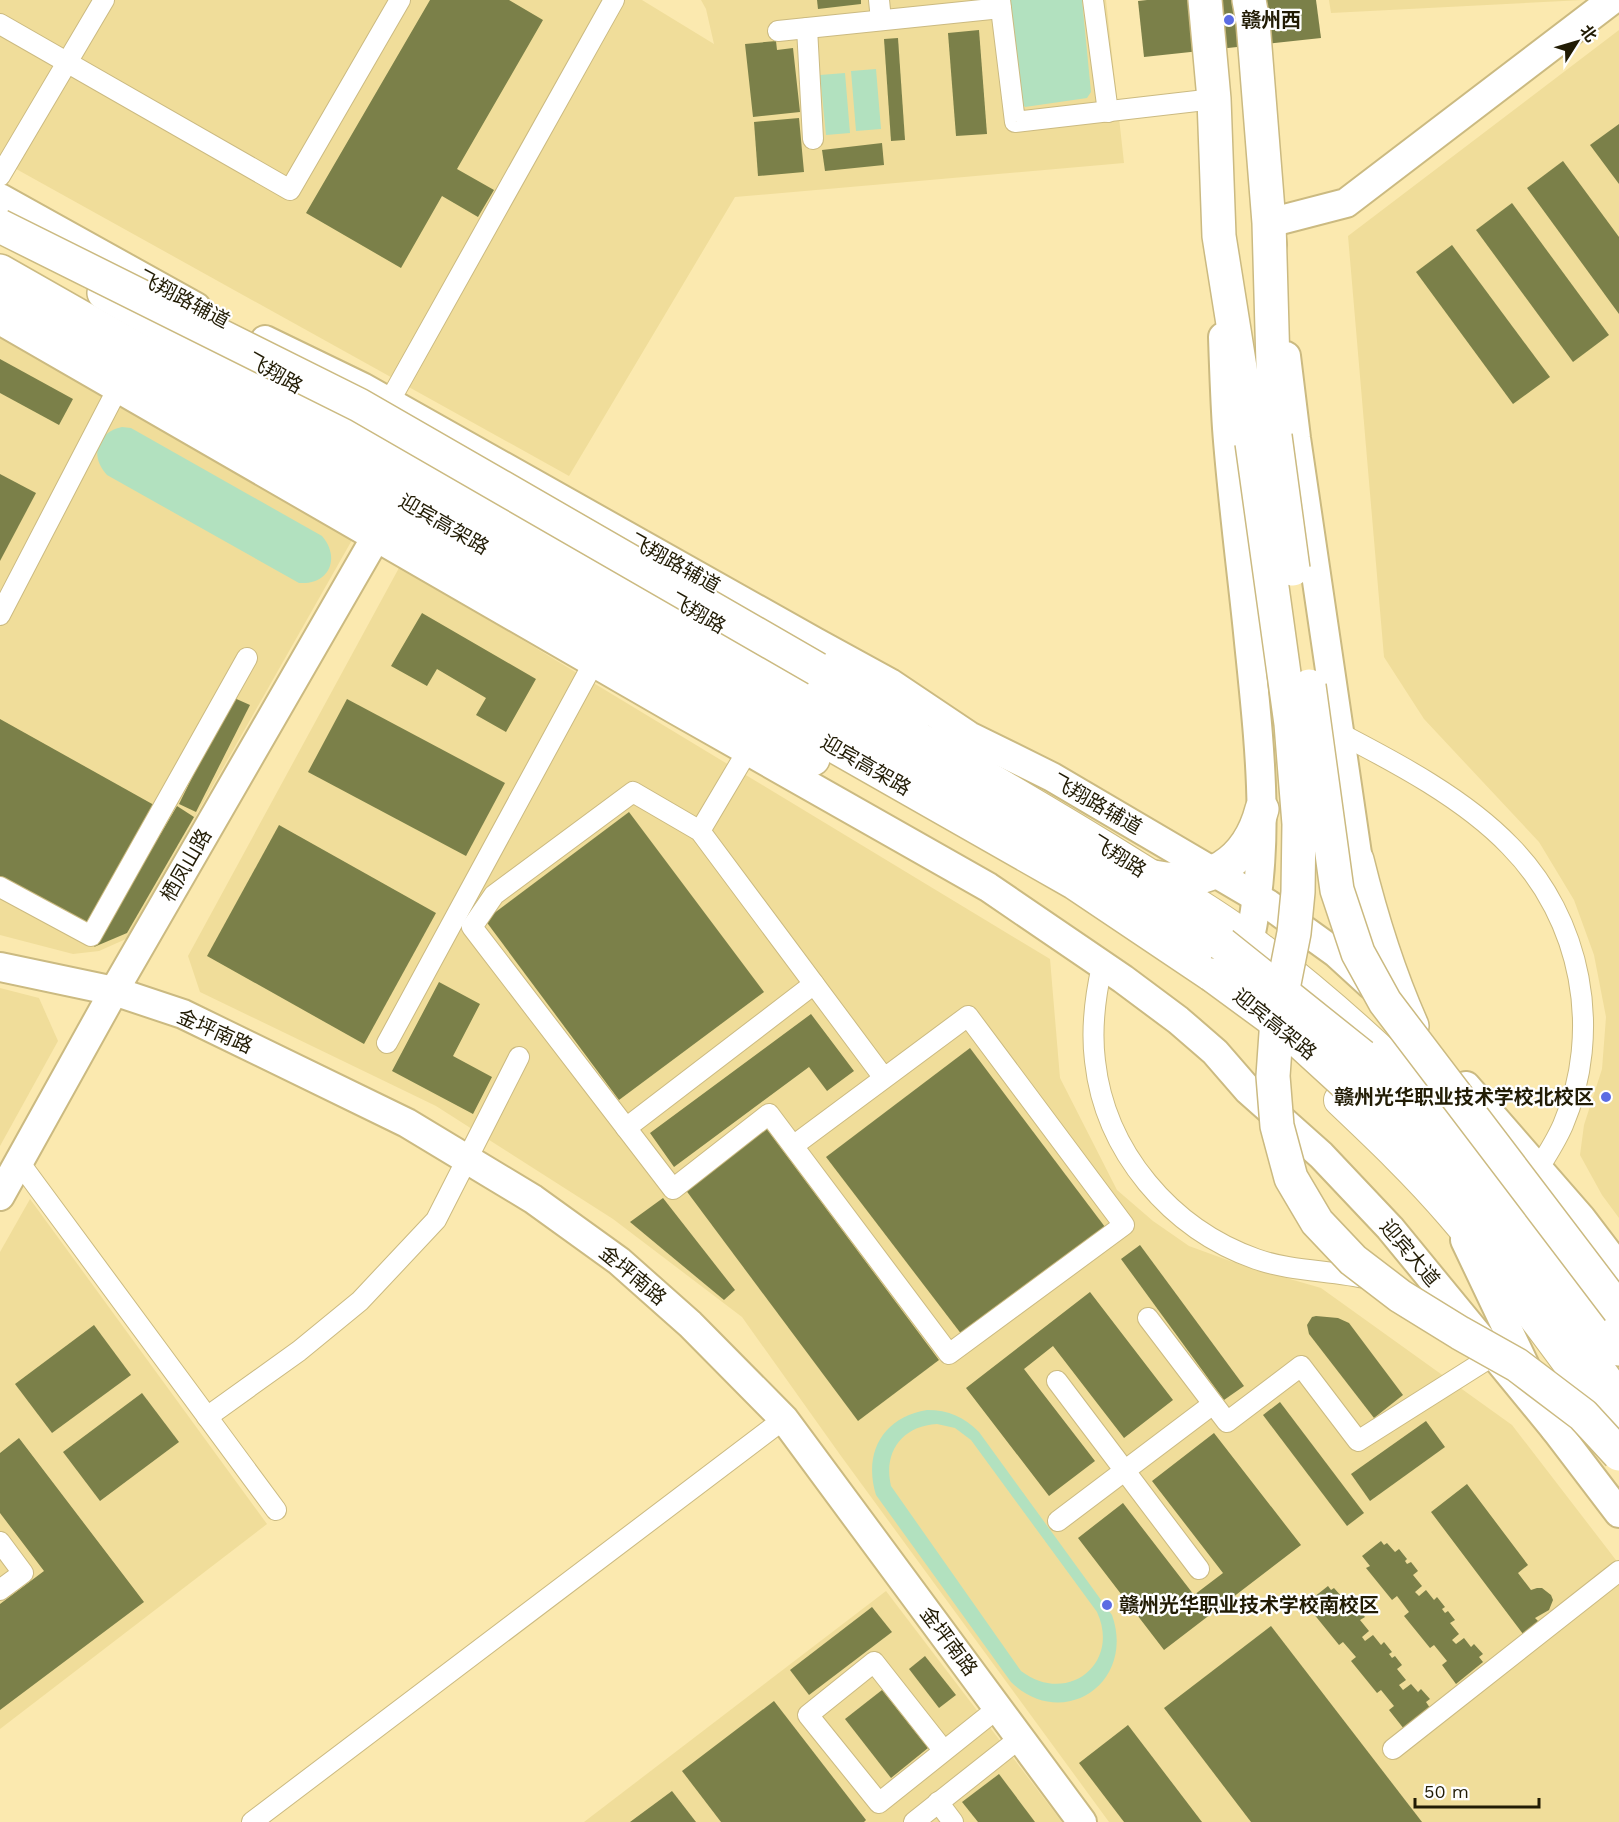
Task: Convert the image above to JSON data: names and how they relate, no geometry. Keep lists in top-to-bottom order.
{
  "streets": {
    "highway": ["迎宾高架路"],
    "main road": ["飞翔路", "迎宾大道"],
    "street": ["飞翔路辅道", "栖凤山路", "金坪南路"]
  },
  "crossings": [
    ["栖凤山路", "金坪南路"]
  ],
  "places": ["赣州西", "赣州光华职业技术学校北校区", "赣州光华职业技术学校南校区"],
  "scale_bar": "50 m",
  "north": "top right"
}
